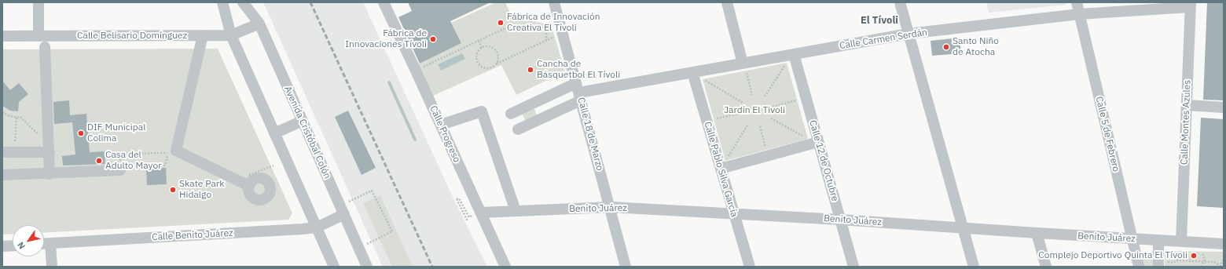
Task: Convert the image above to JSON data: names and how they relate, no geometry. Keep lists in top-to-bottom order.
{
  "streets": {
    "street": [
      "Calle Belisario Domínguez",
      "Calle Carmen Serdán",
      "Calle Montes Azules",
      "Avenida Cristóbal Colón",
      "Calle Progreso",
      "Calle 18 de Marzo",
      "Calle 5 de Febrero",
      "Calle 12 de Octubre",
      "Calle Pablo Silva García",
      "Benito Juárez",
      "Calle Benito Juárez"
    ]
  },
  "crossings": [
    ["Calle Belisario Domínguez", "Avenida Cristóbal Colón"],
    ["Calle Carmen Serdán", "Calle Montes Azules"],
    ["Calle Carmen Serdán", "Calle 18 de Marzo"],
    ["Calle Carmen Serdán", "Calle 5 de Febrero"],
    ["Calle Carmen Serdán", "Calle 12 de Octubre"],
    ["Calle Carmen Serdán", "Calle Pablo Silva García"],
    ["Calle Montes Azules", "Benito Juárez"],
    ["Avenida Cristóbal Colón", "Calle Benito Juárez"],
    ["Calle Progreso", "Benito Juárez"],
    ["Calle 18 de Marzo", "Benito Juárez"],
    ["Calle 5 de Febrero", "Benito Juárez"],
    ["Calle 12 de Octubre", "Benito Juárez"],
    ["Calle Pablo Silva García", "Benito Juárez"]
  ],
  "districts": ["El Tívoli"],
  "parks": ["Jardín El Tivoli"],
  "places": [
    "Fábrica de Innovación Creativa El Tívoli",
    "Fábrica de Innovaciones Tívoli",
    "Santo Niño de Atocha",
    "Cancha de Básquetbol El Tívoli",
    "DIF Municipal Colima",
    "Casa del Adulto Mayor",
    "Skate Park Hidalgo",
    "Complejo Deportivo Quinta El Tívoli"
  ],
  "north": "bottom left"
}
